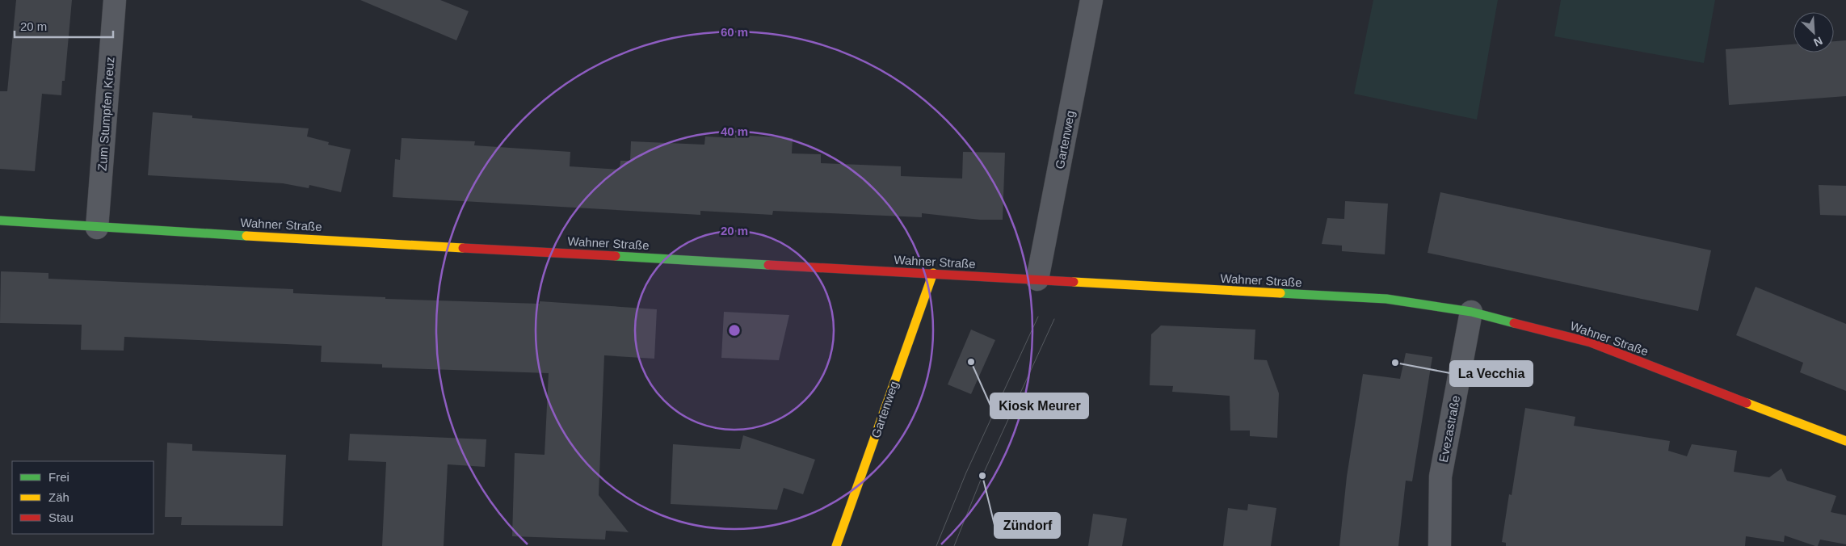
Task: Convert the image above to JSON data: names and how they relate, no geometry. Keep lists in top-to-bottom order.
{
  "streets": {
    "street": [
      "Zum Stumpfen Kreuz",
      "Gartenweg",
      "Wahner Straße",
      "Evezastraße"
    ]
  },
  "crossings": [
    ["Zum Stumpfen Kreuz", "Wahner Straße"],
    ["Gartenweg", "Wahner Straße"],
    ["Wahner Straße", "Evezastraße"]
  ],
  "places": ["Kiosk Meurer", "La Vecchia", "Zündorf"],
  "legend": ["Frei", "Zäh", "Stau"],
  "scale_bar": "20 m",
  "north": "bottom right",
  "rings": ["60 m", "40 m", "20 m"]
}
